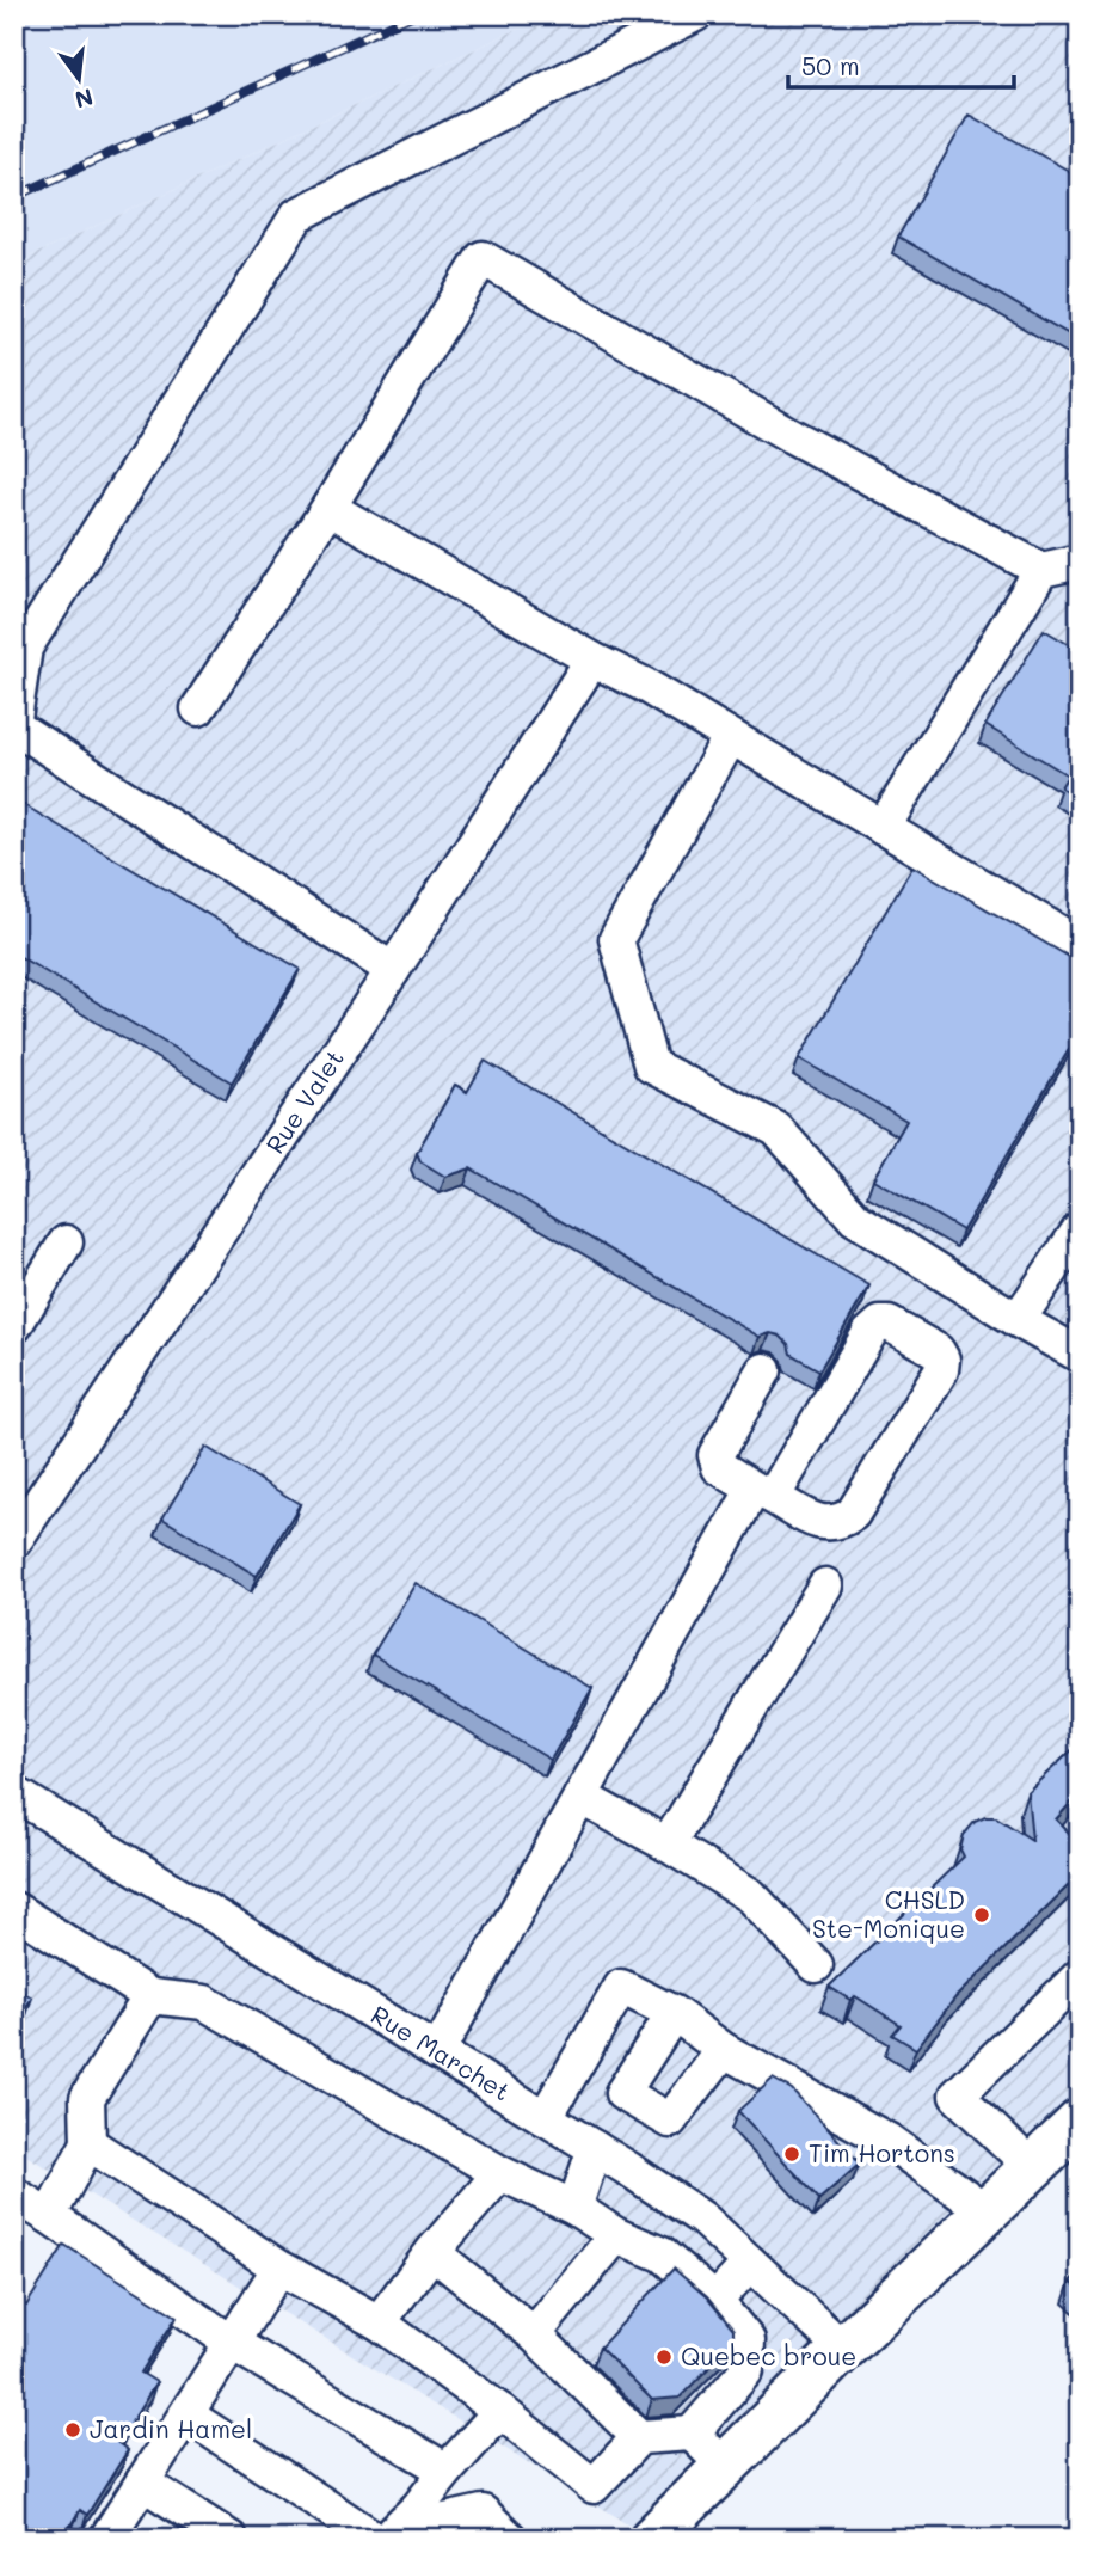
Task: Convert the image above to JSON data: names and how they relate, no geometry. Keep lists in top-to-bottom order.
{
  "streets": {
    "street": ["Rue Valet", "Rue Marchet"]
  },
  "places": [
    "CHSLD Ste-Monique",
    "Tim Hortons",
    "Quebec broue",
    "Jardin Hamel"
  ],
  "scale_bar": "50 m",
  "north": "bottom"
}
